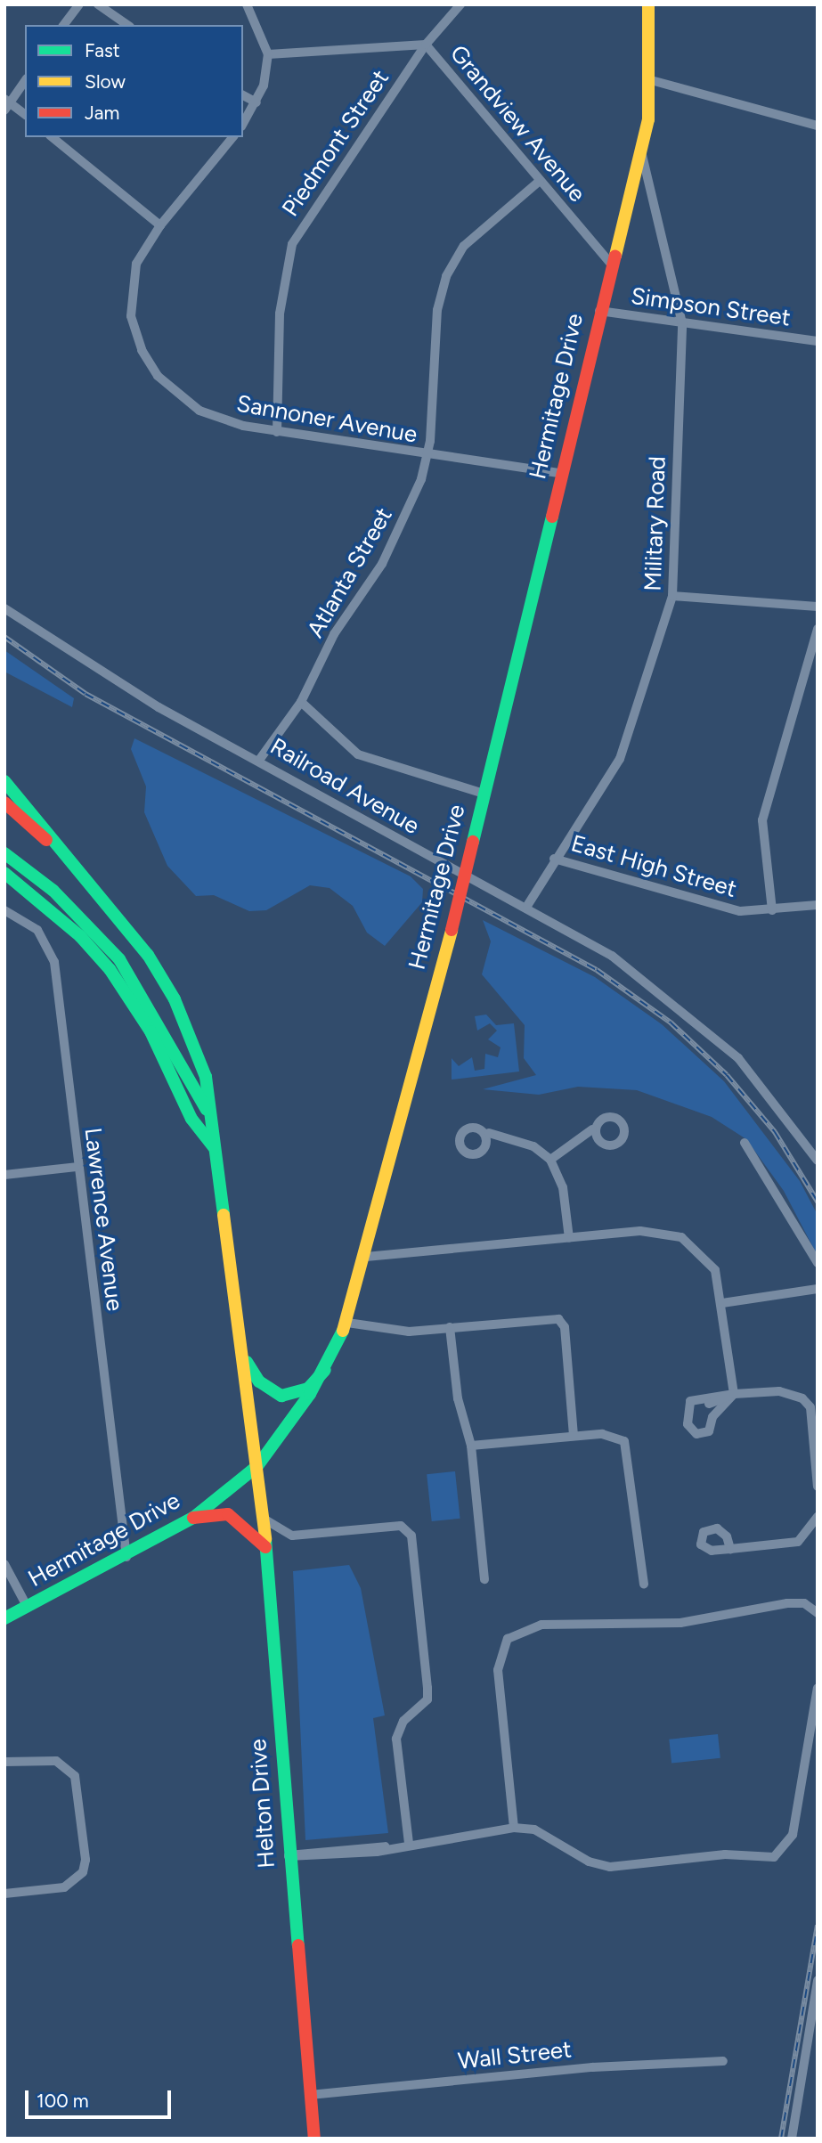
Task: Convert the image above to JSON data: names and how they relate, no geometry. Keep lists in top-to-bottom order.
{
  "streets": {
    "main road": ["Hermitage Drive", "Helton Drive"],
    "street": [
      "Grandview Avenue",
      "Piedmont Street",
      "Simpson Street",
      "Sannoner Avenue",
      "Military Road",
      "Atlanta Street",
      "Railroad Avenue",
      "East High Street",
      "Lawrence Avenue",
      "Wall Street"
    ]
  },
  "crossings": [
    ["Grandview Avenue", "Piedmont Street"],
    ["Grandview Avenue", "Hermitage Drive"],
    ["Grandview Avenue", "Atlanta Street"],
    ["Piedmont Street", "Sannoner Avenue"],
    ["Simpson Street", "Hermitage Drive"],
    ["Simpson Street", "Military Road"],
    ["Hermitage Drive", "Sannoner Avenue"],
    ["Hermitage Drive", "Military Road"],
    ["Hermitage Drive", "Lawrence Avenue"],
    ["Hermitage Drive", "Helton Drive"],
    ["Sannoner Avenue", "Atlanta Street"],
    ["Military Road", "Railroad Avenue"],
    ["Military Road", "East High Street"],
    ["Atlanta Street", "Railroad Avenue"],
    ["Helton Drive", "Wall Street"]
  ],
  "legend": ["Fast", "Slow", "Jam"],
  "scale_bar": "100 m"
}
